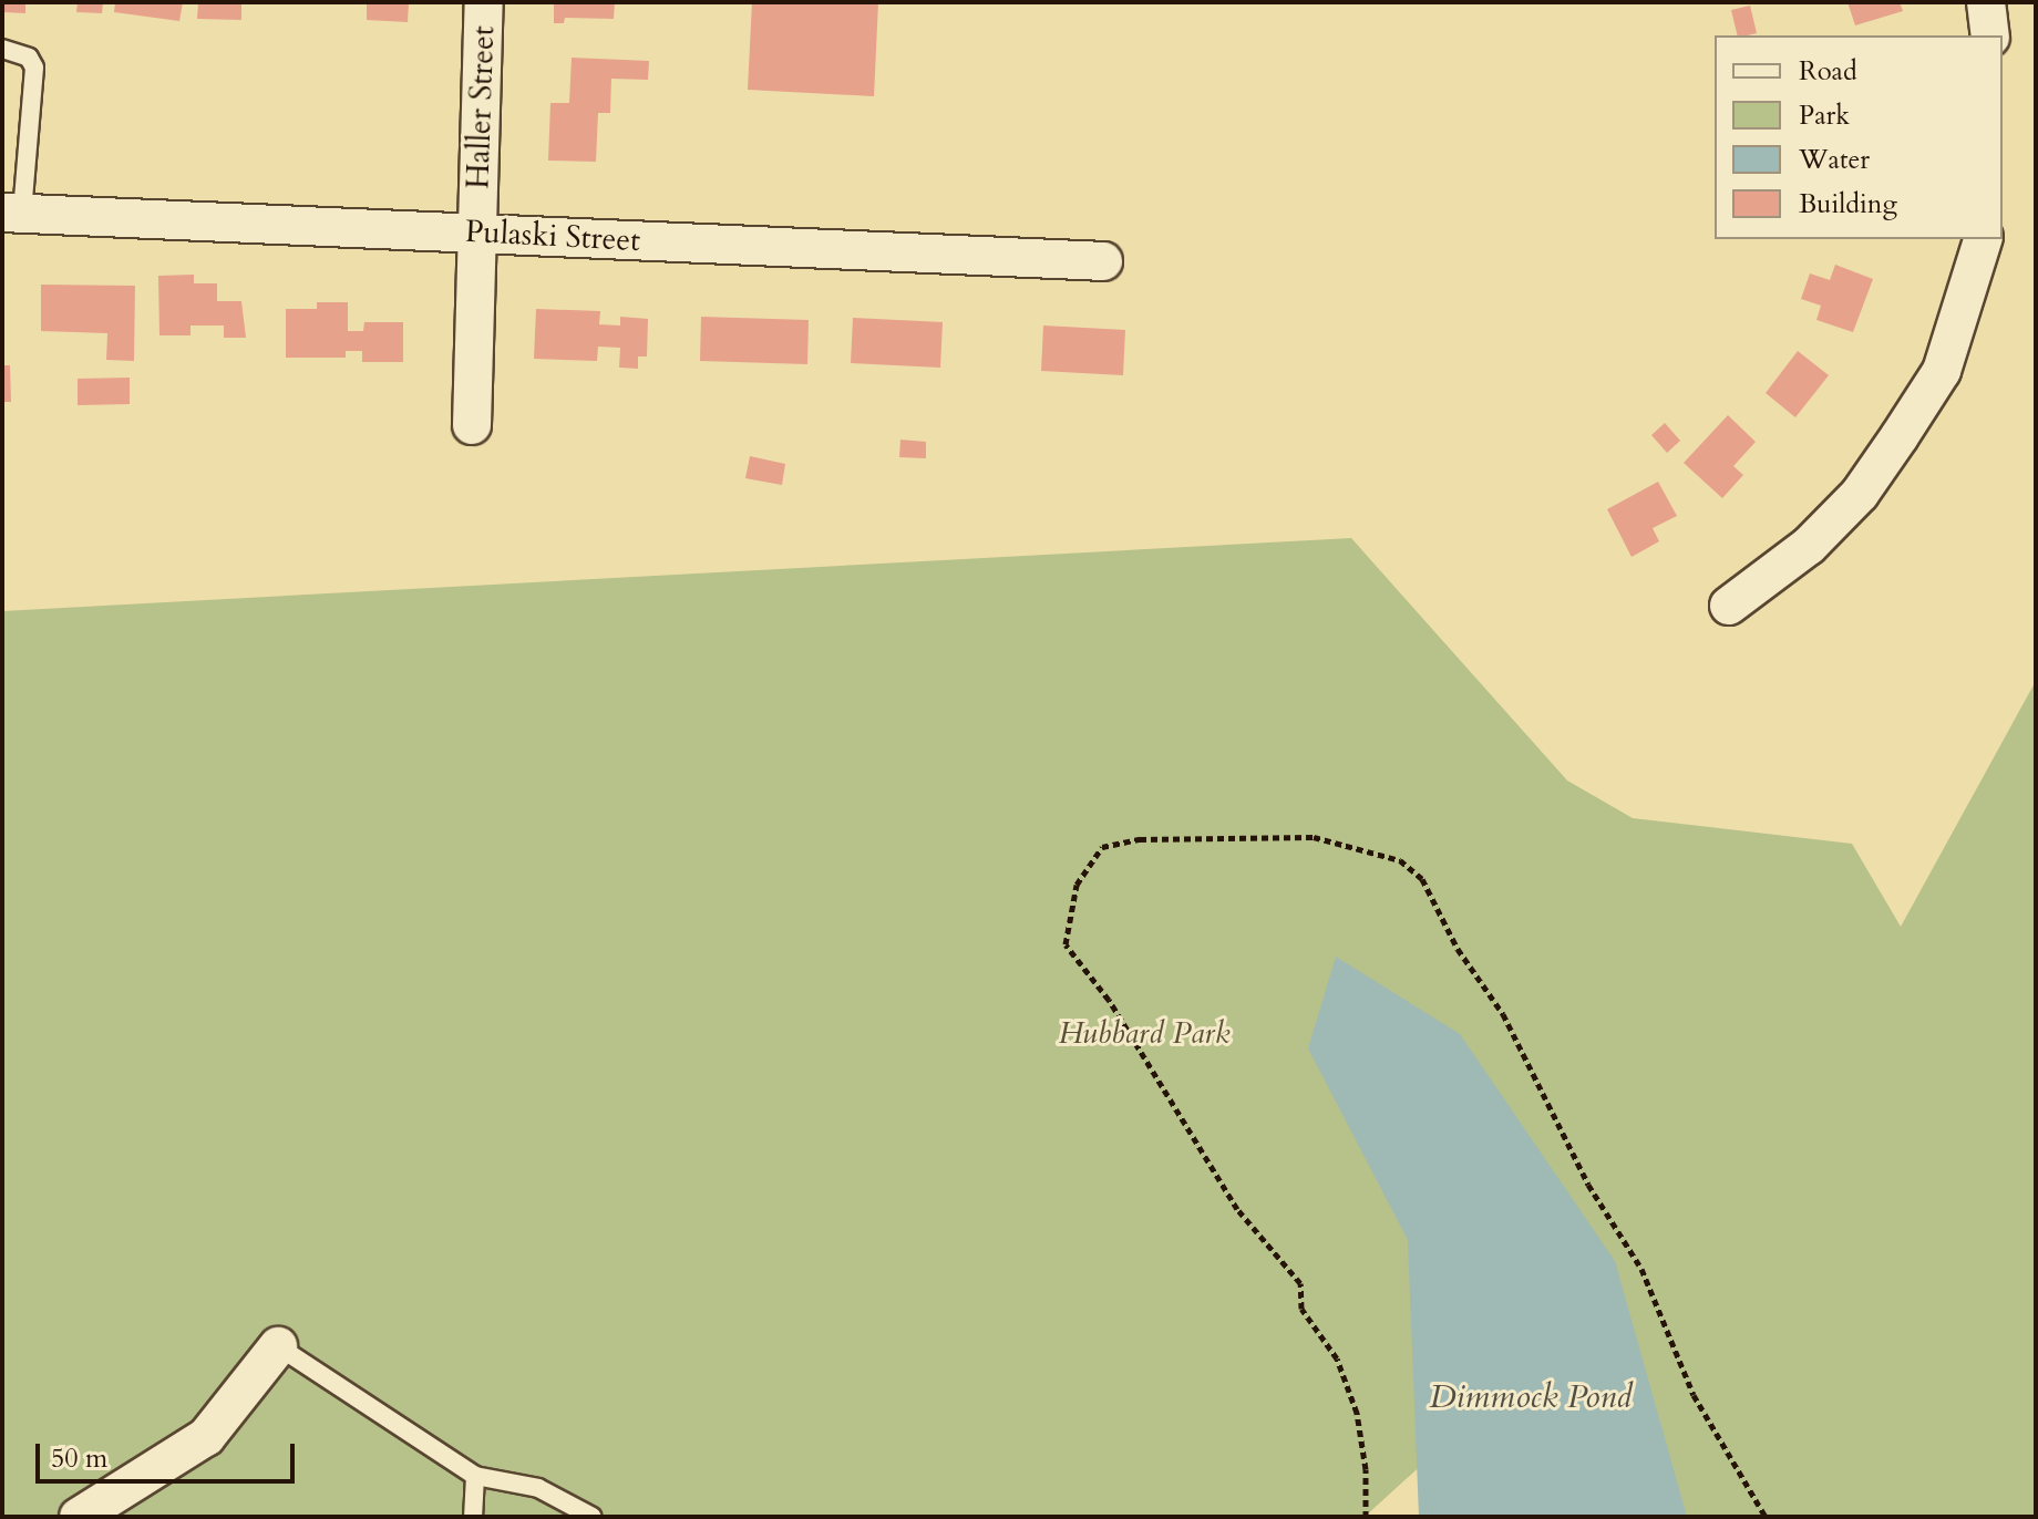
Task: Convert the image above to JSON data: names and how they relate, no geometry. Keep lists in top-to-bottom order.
{
  "streets": {
    "street": ["Haller Street", "Pulaski Street"]
  },
  "crossings": [
    ["Haller Street", "Pulaski Street"]
  ],
  "water": ["Dimmock Pond"],
  "parks": ["Hubbard Park"],
  "legend": [
    "Road",
    "Park",
    "Water",
    "Building"
  ],
  "scale_bar": "50 m"
}
